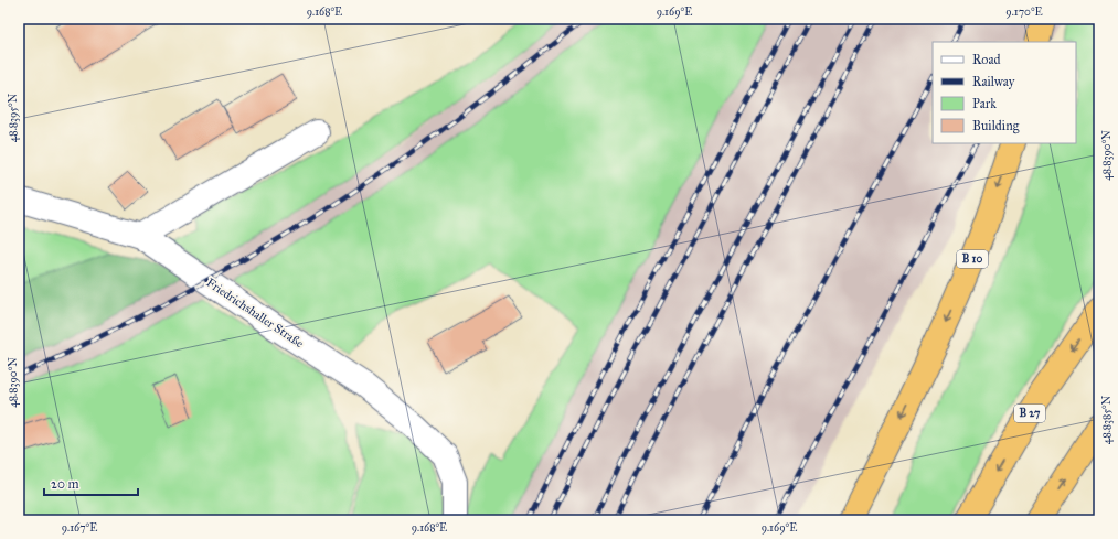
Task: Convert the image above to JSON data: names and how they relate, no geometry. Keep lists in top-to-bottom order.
{
  "streets": {
    "highway": ["B 10", "B 27"],
    "street": ["Friedrichshaller Straße"]
  },
  "legend": [
    "Road",
    "Railway",
    "Park",
    "Building"
  ],
  "scale_bar": "20 m",
  "coordinates": [
    "9.168°E",
    "9.169°E",
    "9.170°E",
    "48.8395°N",
    "48.8390°N",
    "48.8385°N",
    "9.167°E"
  ]
}
